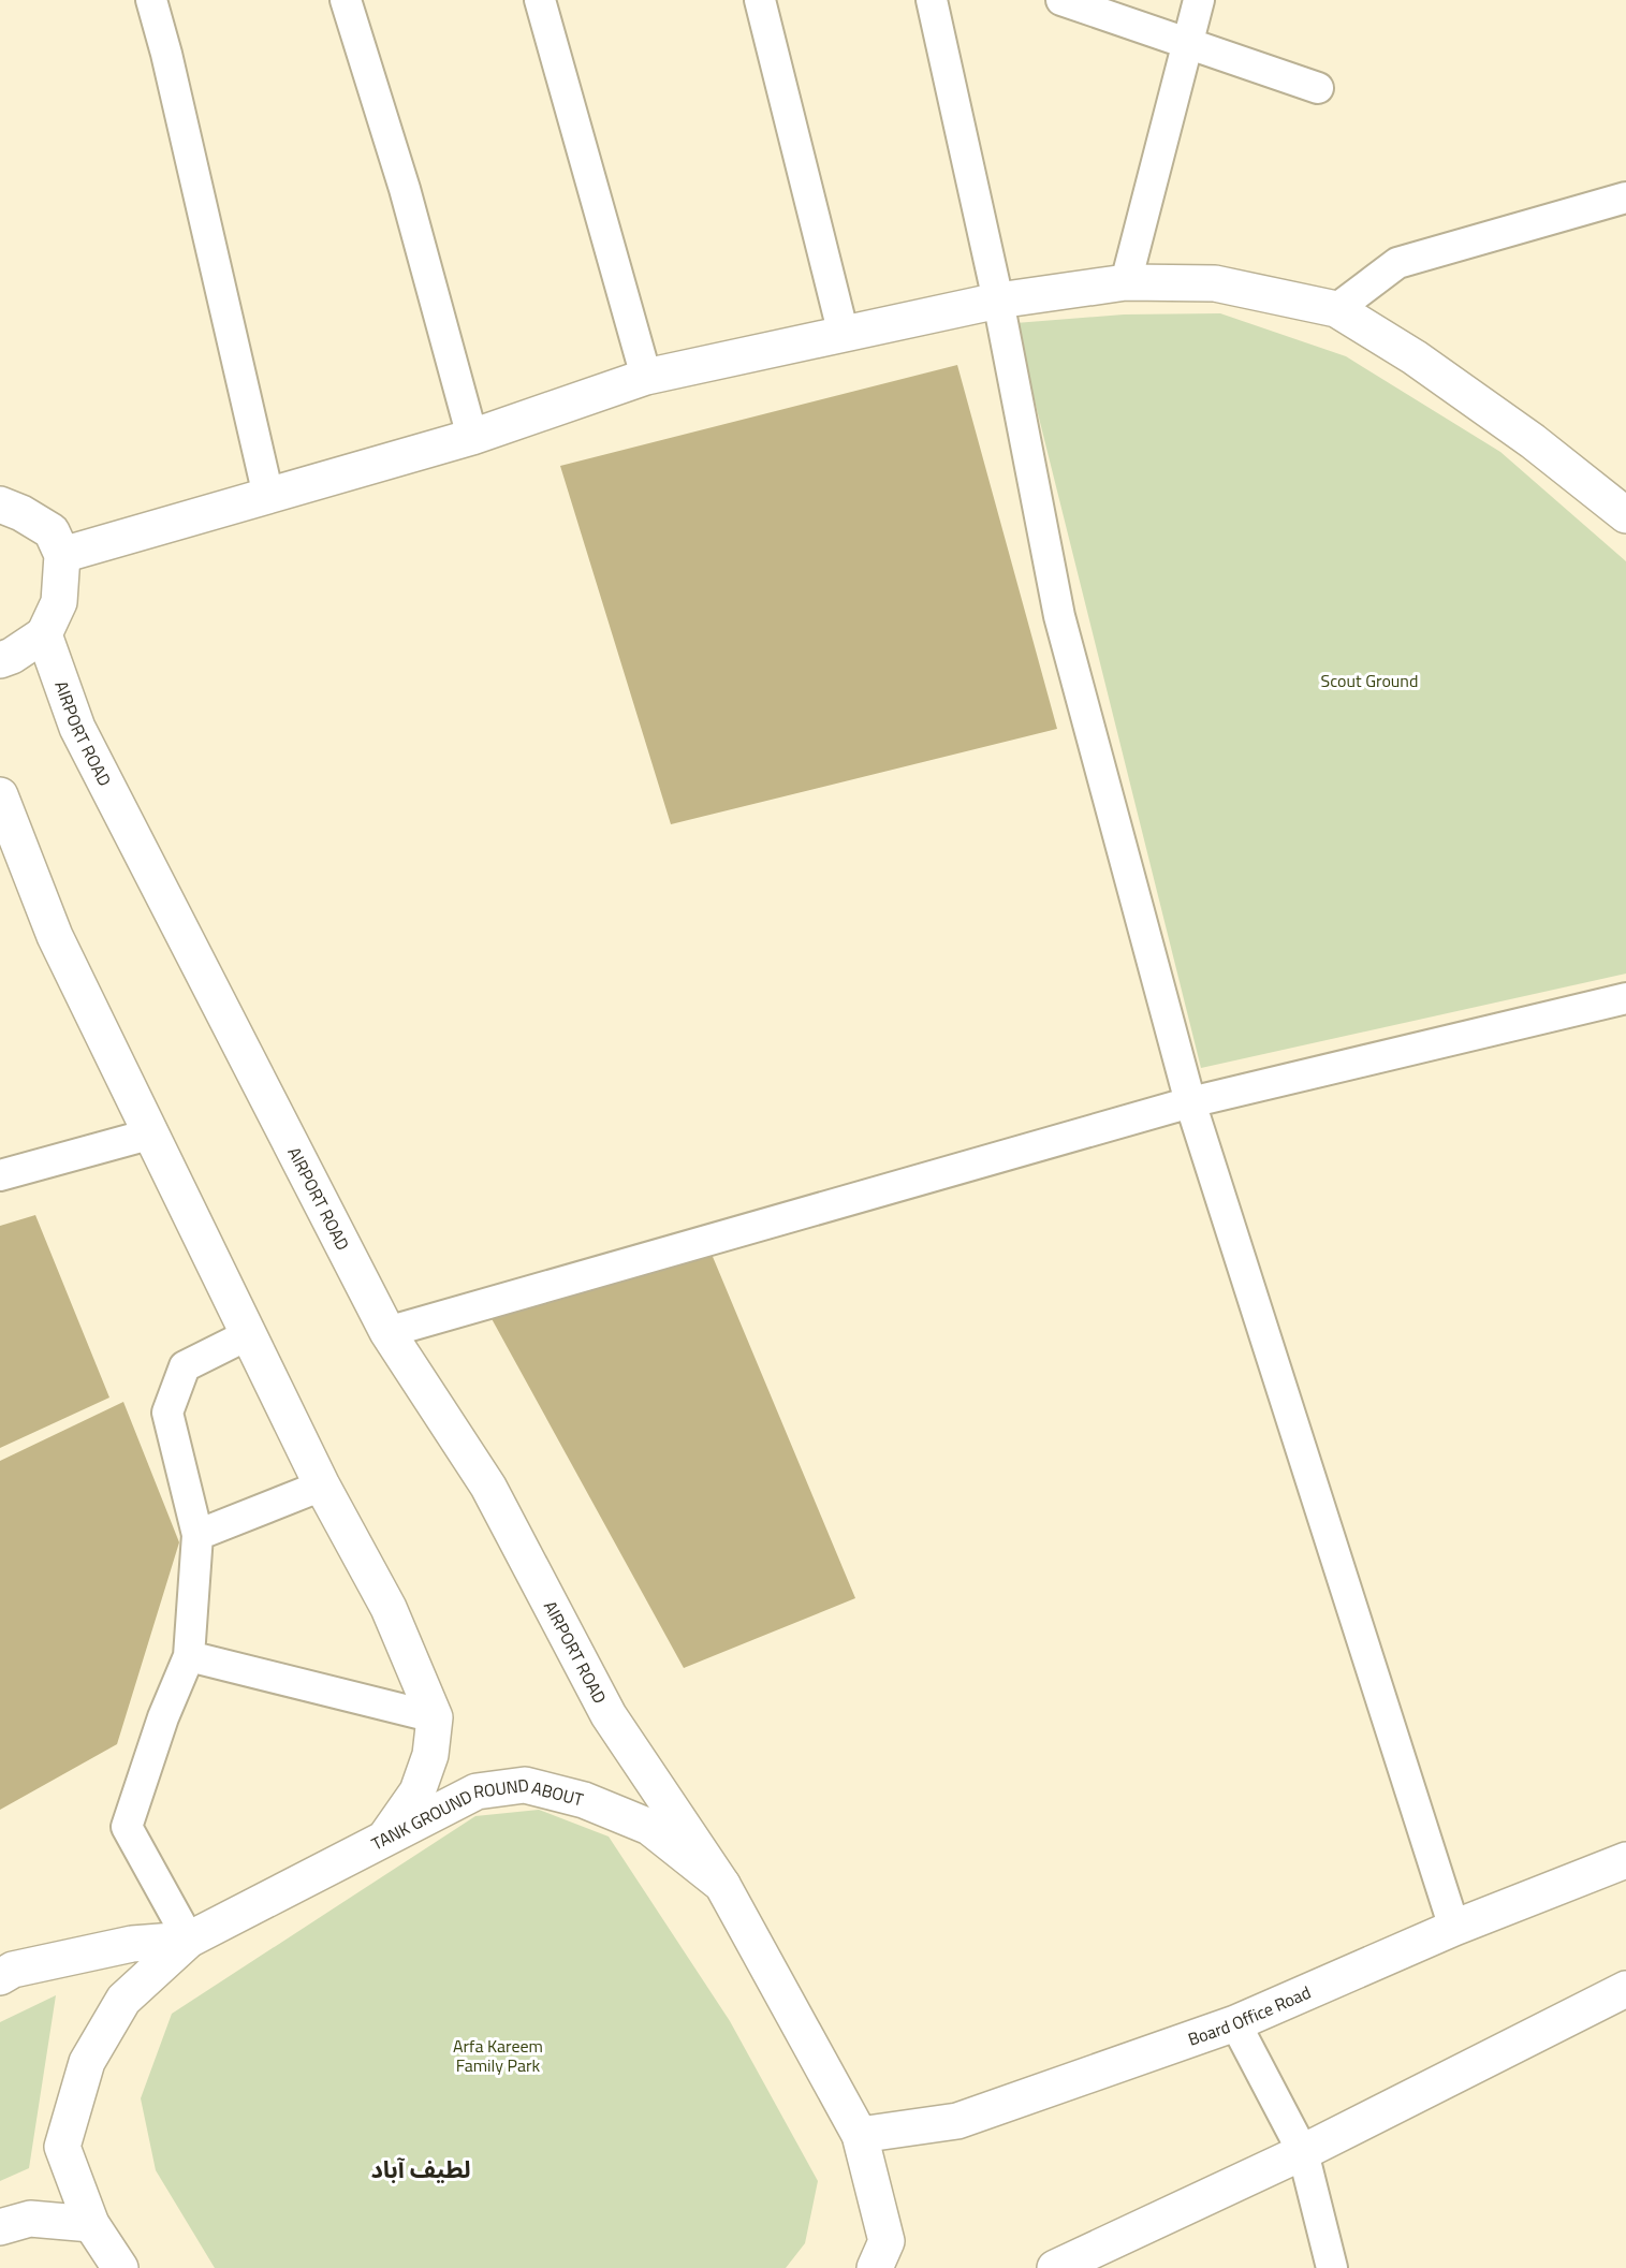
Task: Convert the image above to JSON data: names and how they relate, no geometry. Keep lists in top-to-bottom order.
{
  "streets": {
    "main road": ["AIRPORT ROAD", "TANK GROUND ROUND ABOUT", "Board Office Road"]
  },
  "crossings": [
    ["AIRPORT ROAD", "TANK GROUND ROUND ABOUT"],
    ["TANK GROUND ROUND ABOUT", "Board Office Road"]
  ],
  "districts": ["لطیف آباد"],
  "parks": ["Scout Ground", "Arfa Kareem Family Park"]
}
